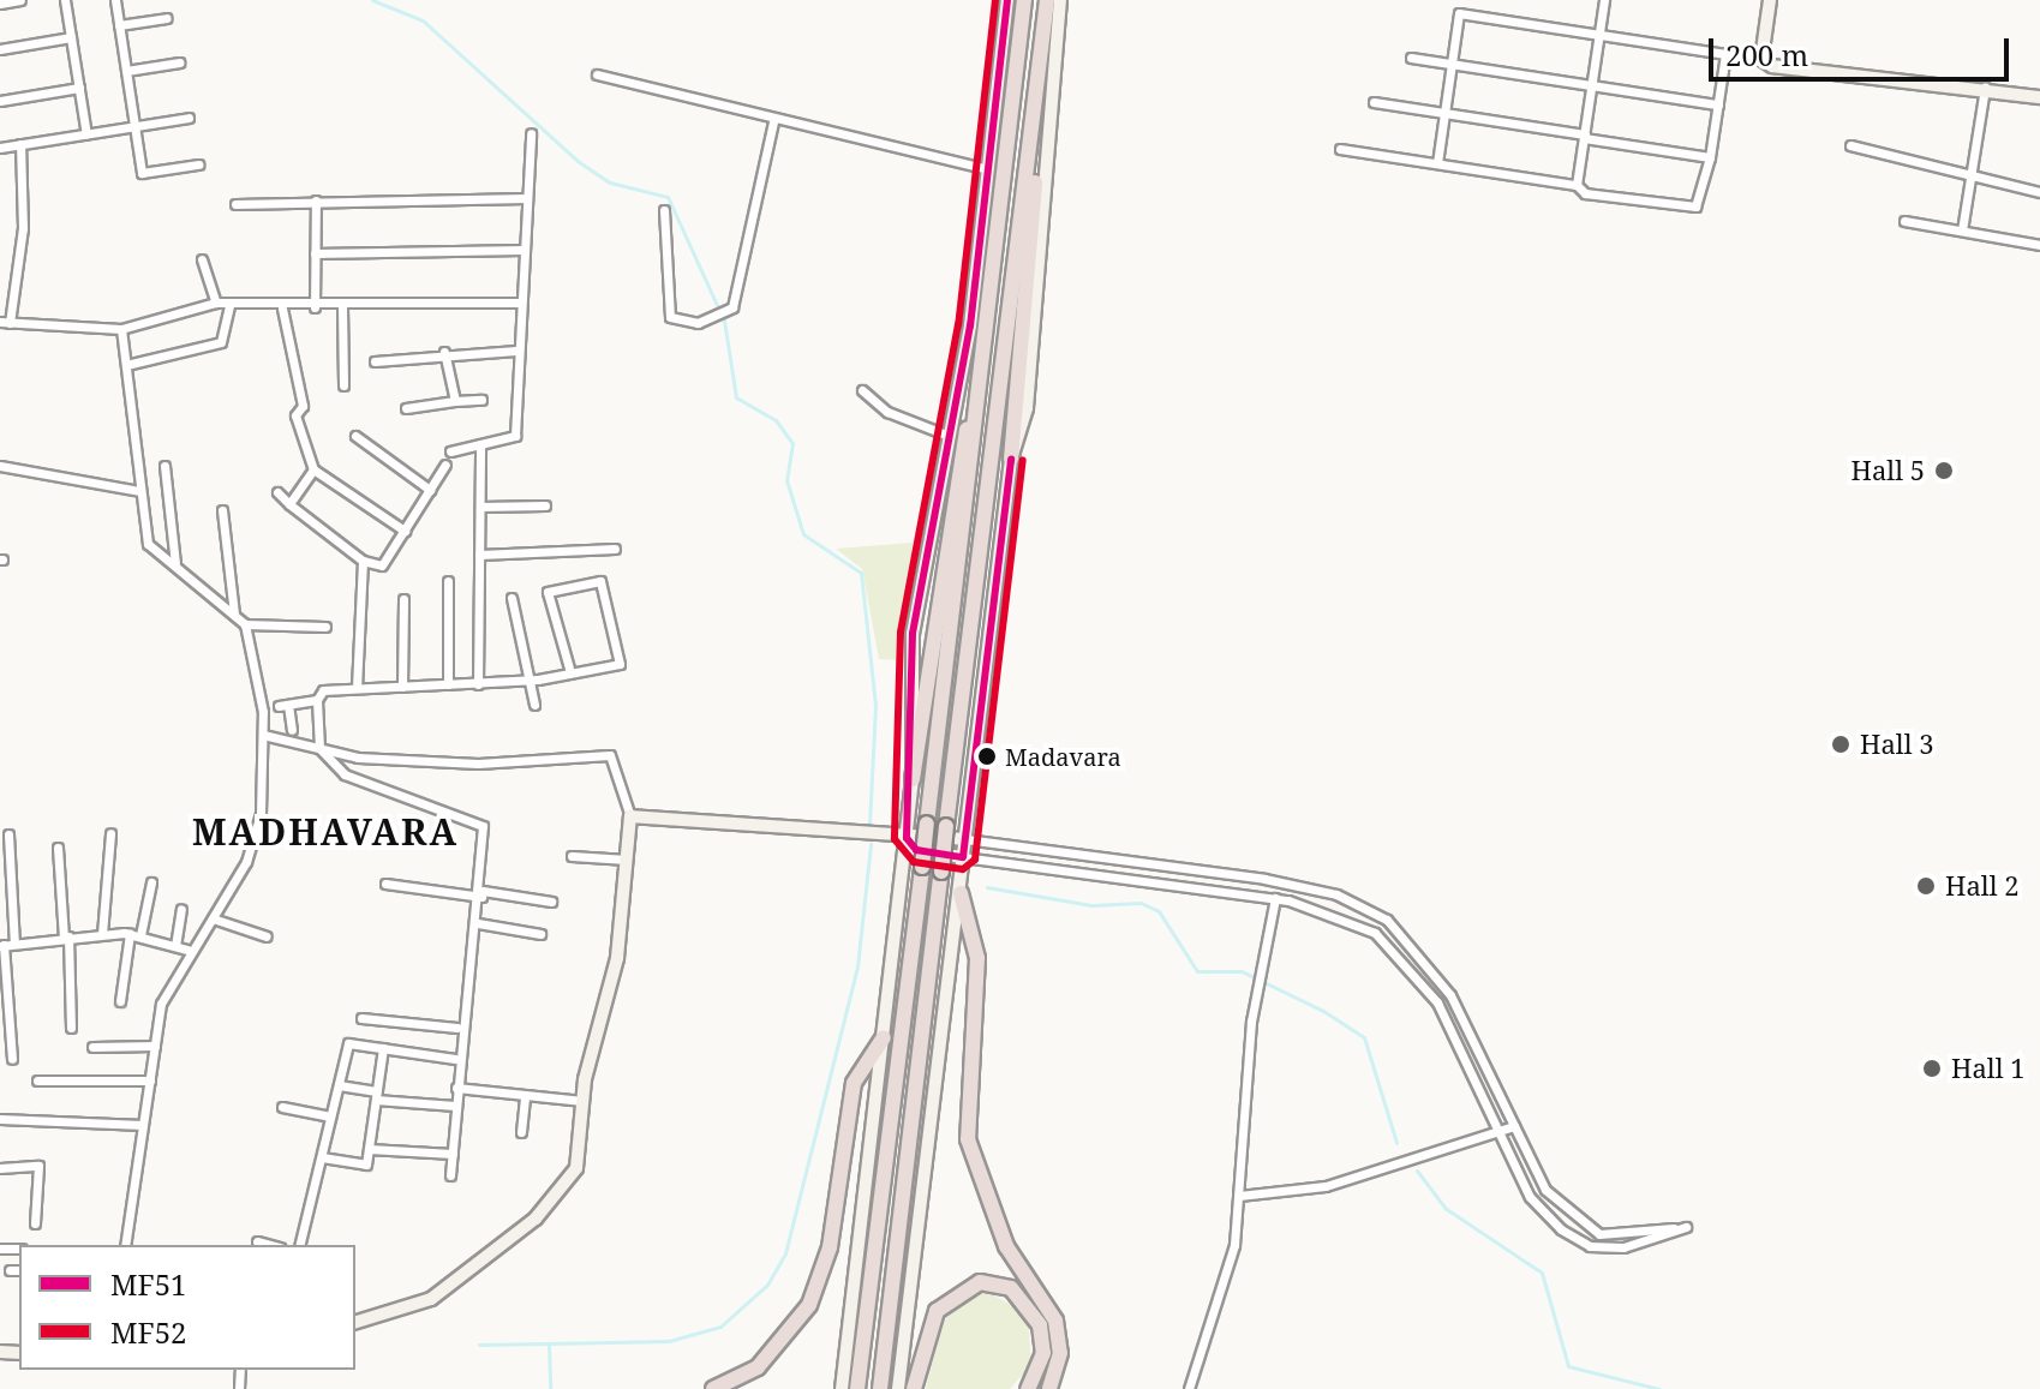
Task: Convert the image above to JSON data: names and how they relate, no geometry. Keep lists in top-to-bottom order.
{
  "districts": ["MADHAVARA"],
  "places": [
    "Hall 5",
    "Hall 3",
    "Madavara",
    "Hall 2",
    "Hall 1"
  ],
  "lines": ["transit line MF51", "transit line MF52"],
  "legend": ["MF51", "MF52"],
  "scale_bar": "200 m"
}
